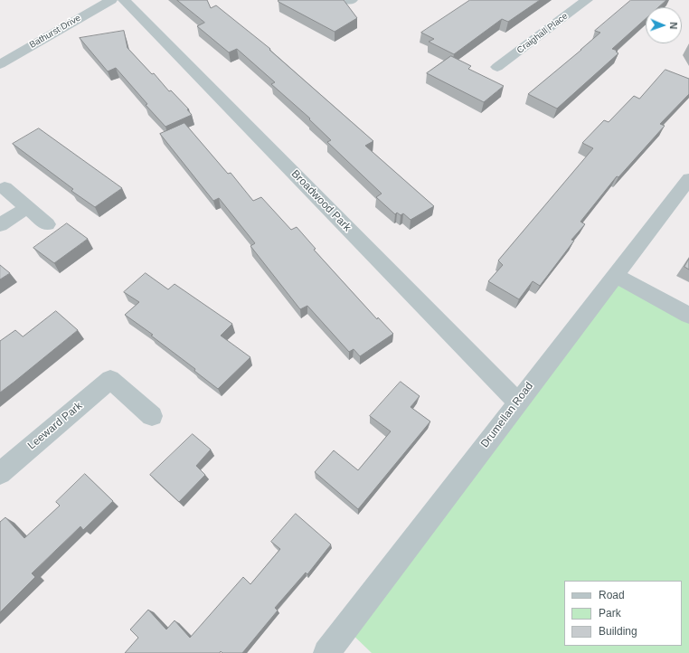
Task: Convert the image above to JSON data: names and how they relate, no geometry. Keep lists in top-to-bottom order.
{
  "streets": {
    "street": [
      "Bathurst Drive",
      "Craighall Place",
      "Broadwood Park",
      "Drumellan Road",
      "Leeward Park"
    ]
  },
  "crossings": [
    ["Broadwood Park", "Drumellan Road"]
  ],
  "legend": ["Road", "Park", "Building"],
  "north": "right"
}
